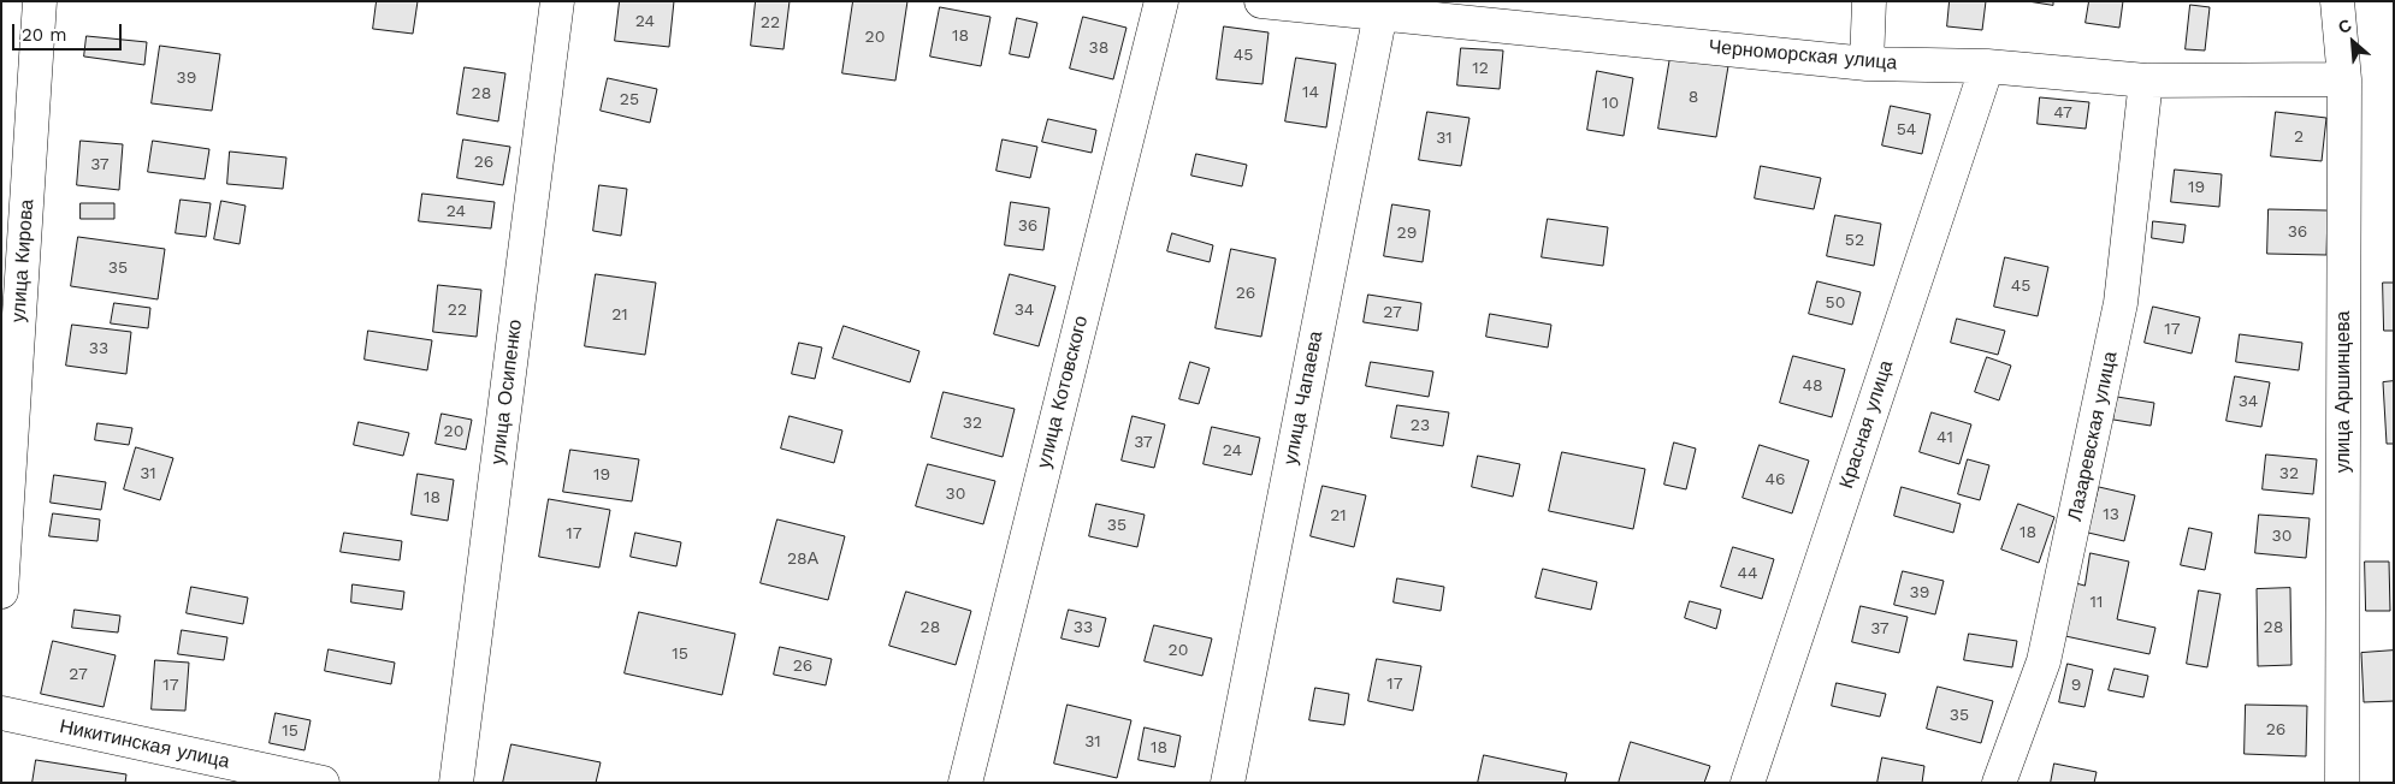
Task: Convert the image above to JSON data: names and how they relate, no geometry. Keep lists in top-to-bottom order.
{
  "streets": {
    "street": [
      "Черноморская улица",
      "улица Кирова",
      "улица Осипенко",
      "улица Котовского",
      "улица Аршинцева",
      "улица Чапаева",
      "Красная улица",
      "Лазаревская улица",
      "Никитинская улица"
    ]
  },
  "crossings": [
    ["Черноморская улица", "улица Аршинцева"],
    ["Черноморская улица", "улица Чапаева"],
    ["Черноморская улица", "Красная улица"],
    ["Черноморская улица", "Лазаревская улица"]
  ],
  "house_numbers": [
    "24",
    "22",
    "18",
    "20",
    "38",
    "45",
    "12",
    "39",
    "14",
    "28",
    "8",
    "25",
    "10",
    "47",
    "54",
    "2",
    "31",
    "26",
    "37",
    "19",
    "24",
    "36",
    "36",
    "29",
    "52",
    "35",
    "45",
    "26",
    "50",
    "22",
    "34",
    "27",
    "21",
    "17",
    "33",
    "48",
    "34",
    "32",
    "23",
    "20",
    "41",
    "37",
    "24",
    "31",
    "32",
    "19",
    "46",
    "30",
    "18",
    "13",
    "21",
    "35",
    "18",
    "17",
    "30",
    "28А",
    "44",
    "39",
    "11",
    "28",
    "33",
    "28",
    "37",
    "20",
    "15",
    "26",
    "27",
    "17",
    "17",
    "9",
    "35",
    "26",
    "15",
    "31",
    "18"
  ],
  "scale_bar": "20 m",
  "north": "top left"
}
